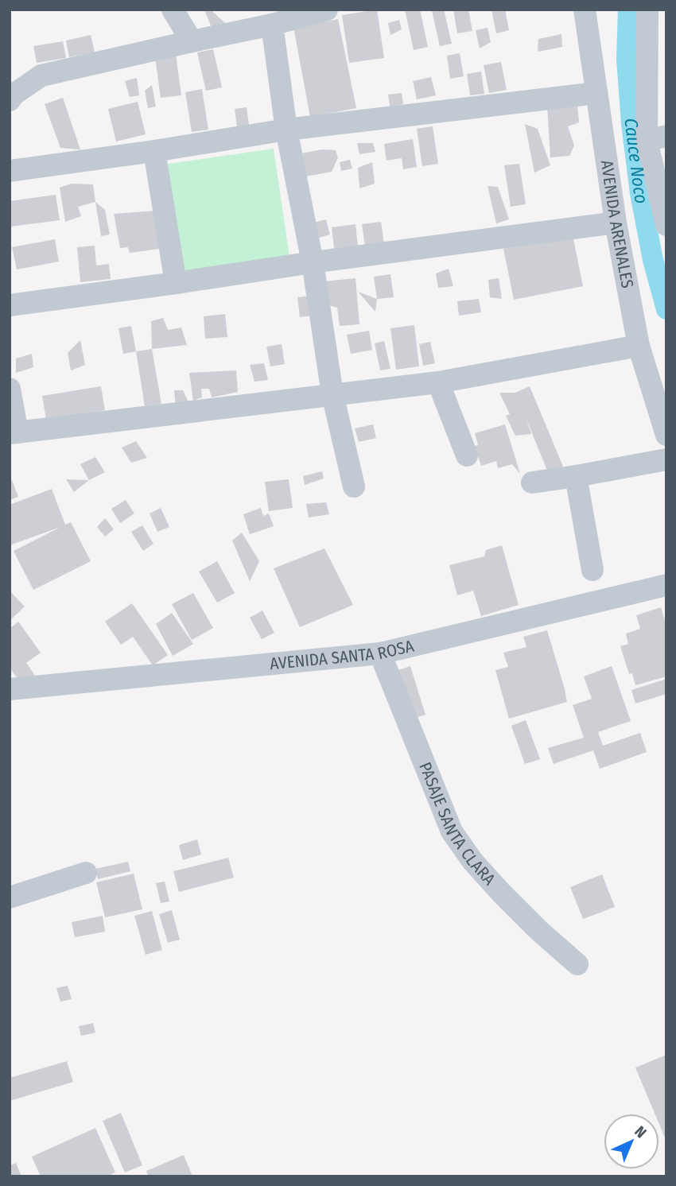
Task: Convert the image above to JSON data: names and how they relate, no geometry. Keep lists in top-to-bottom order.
{
  "streets": {
    "street": ["AVENIDA ARENALES", "AVENIDA SANTA ROSA", "PASAJE SANTA CLARA"]
  },
  "crossings": [
    ["AVENIDA SANTA ROSA", "PASAJE SANTA CLARA"]
  ],
  "water": ["Cauce Noco"],
  "north": "top right"
}
